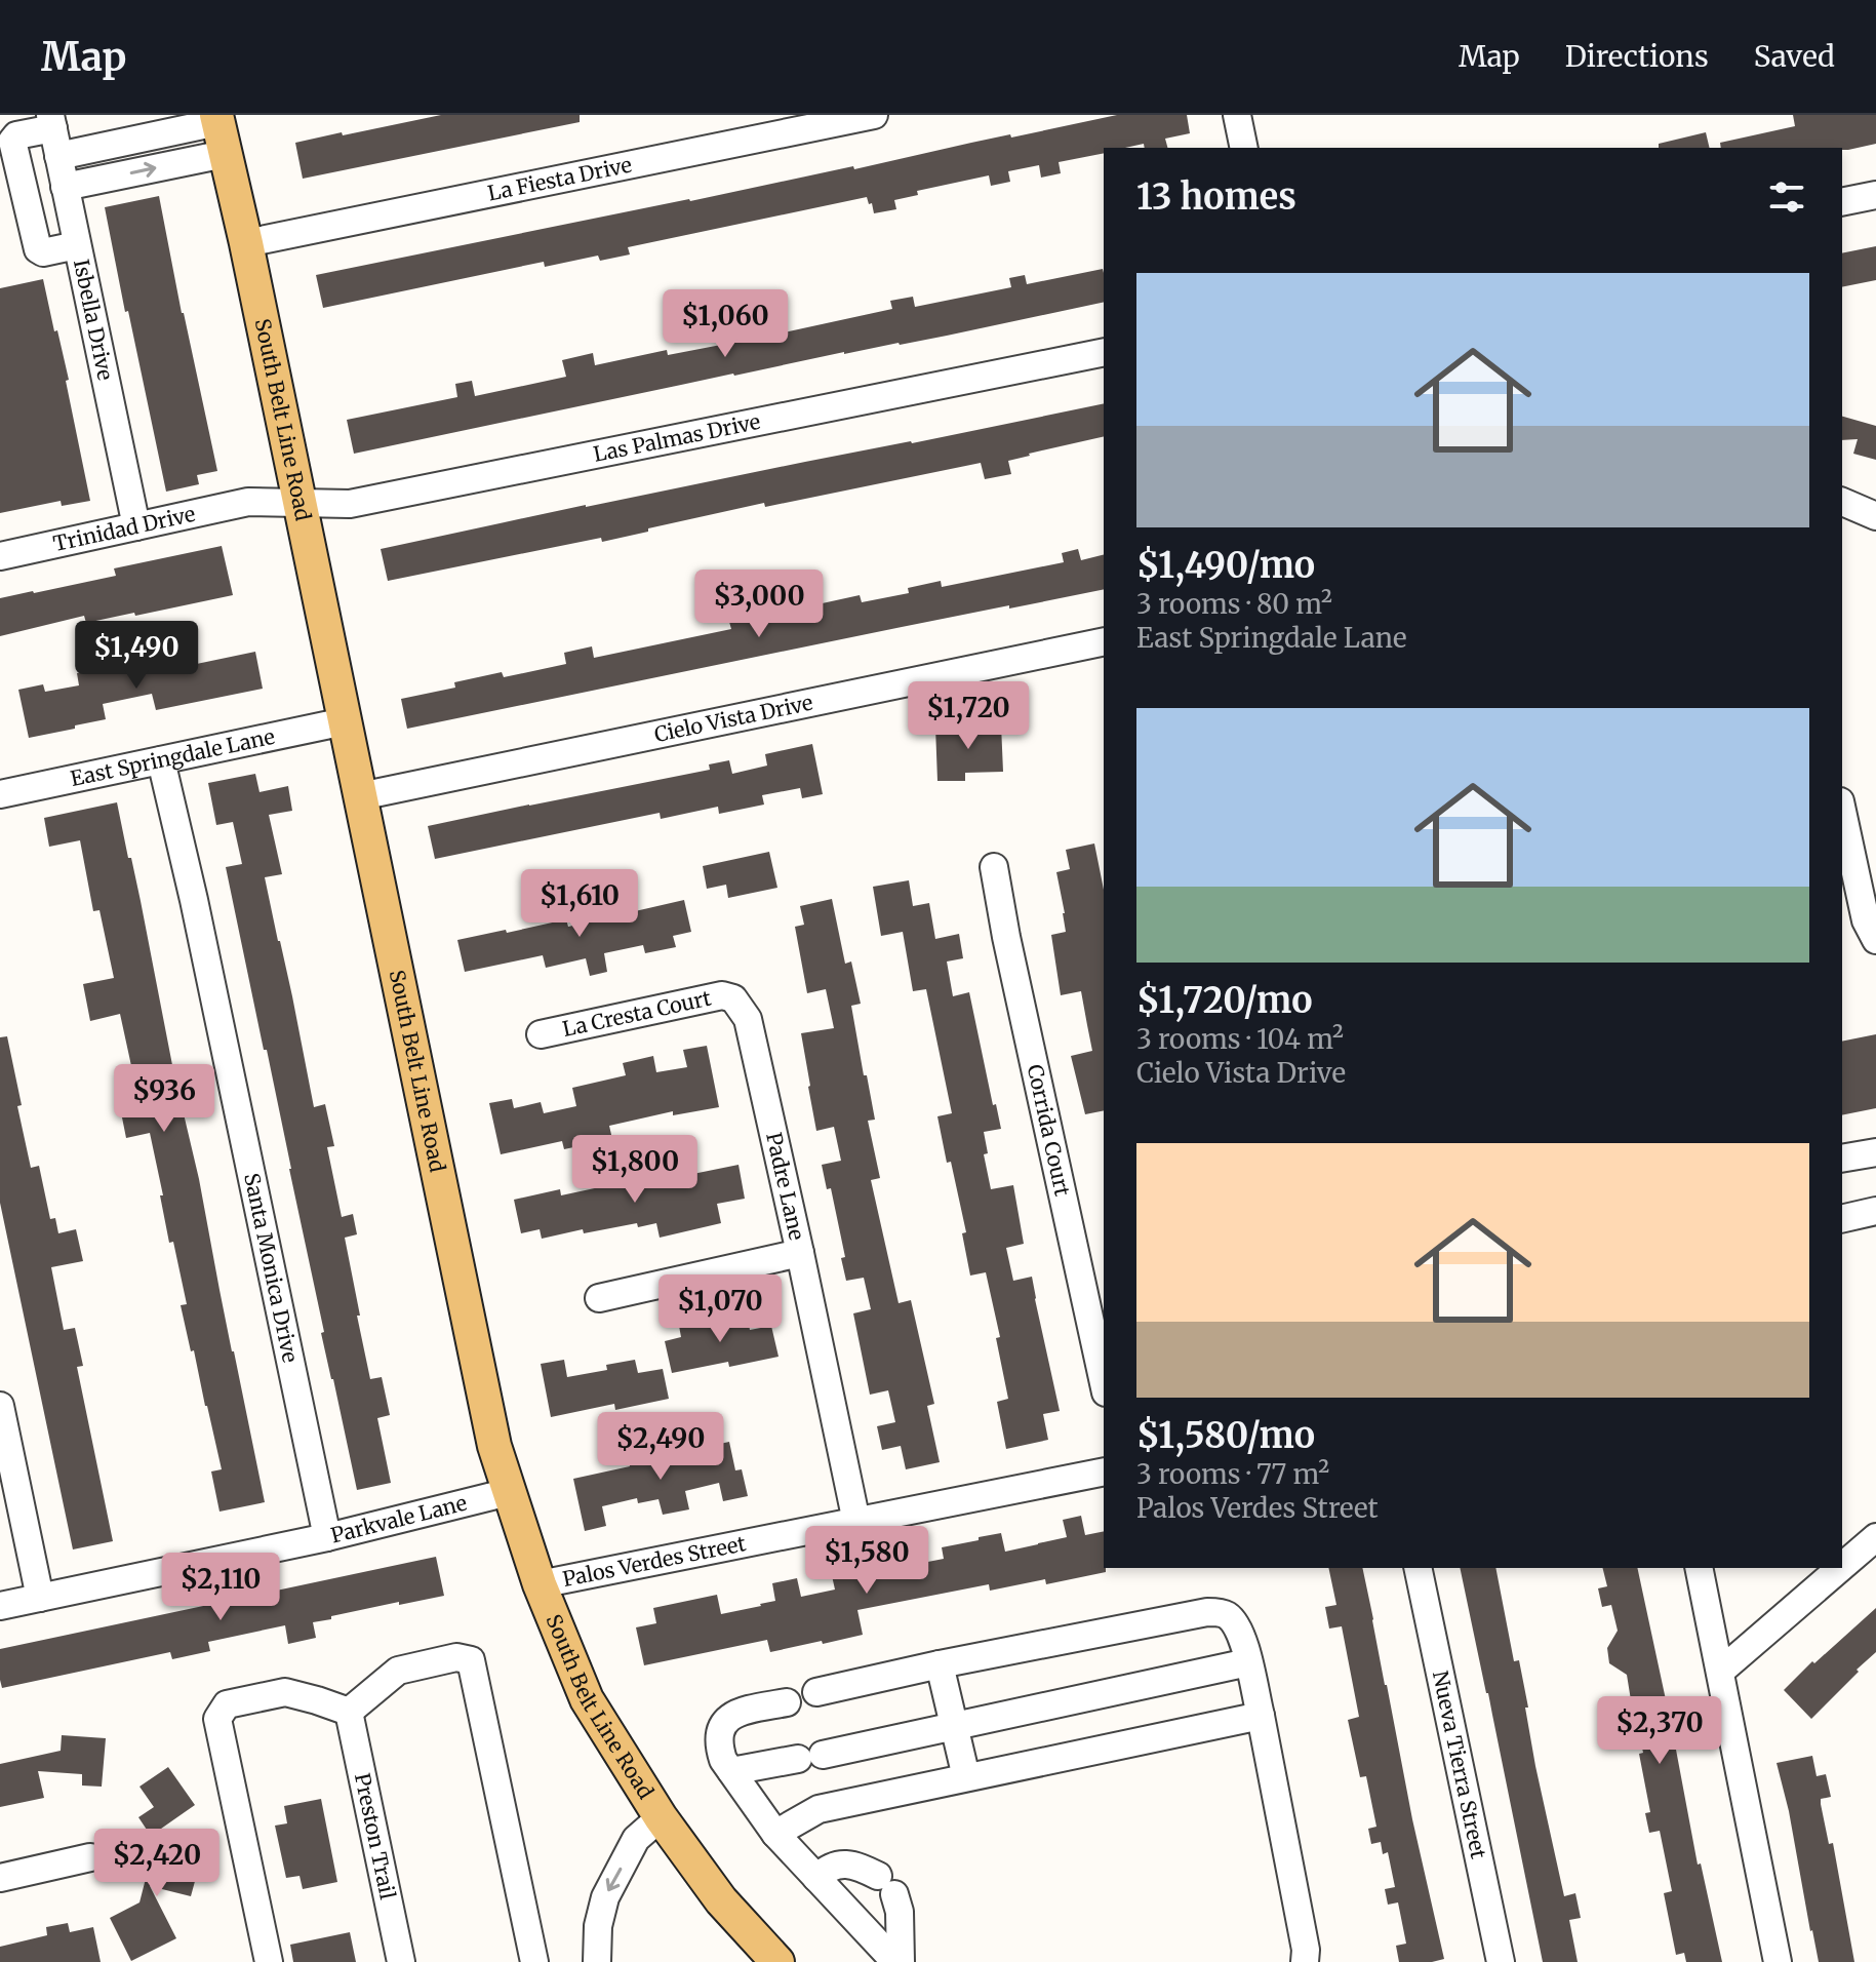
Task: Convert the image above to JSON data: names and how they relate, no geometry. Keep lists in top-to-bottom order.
{
  "streets": {
    "main road": ["South Belt Line Road"],
    "street": [
      "La Fiesta Drive",
      "Isbella Drive",
      "Las Palmas Drive",
      "Trinidad Drive",
      "Cielo Vista Drive",
      "East Springdale Lane",
      "La Cresta Court",
      "Corrida Court",
      "Padre Lane",
      "Santa Monica Drive",
      "Parkvale Lane",
      "Palos Verdes Street",
      "Nueva Tierra Street",
      "Preston Trail"
    ]
  },
  "crossings": [
    ["La Fiesta Drive", "South Belt Line Road"],
    ["Isbella Drive", "Trinidad Drive"],
    ["South Belt Line Road", "Las Palmas Drive"],
    ["South Belt Line Road", "Cielo Vista Drive"],
    ["South Belt Line Road", "East Springdale Lane"],
    ["South Belt Line Road", "Parkvale Lane"],
    ["South Belt Line Road", "Palos Verdes Street"],
    ["Las Palmas Drive", "Trinidad Drive"],
    ["East Springdale Lane", "Santa Monica Drive"],
    ["La Cresta Court", "Padre Lane"],
    ["Padre Lane", "Palos Verdes Street"],
    ["Santa Monica Drive", "Parkvale Lane"]
  ],
  "page": {
    "header": "Map",
    "nav": ["Map", "Directions", "Saved"],
    "heading": "13 homes",
    "list": [
      {
        "name": "$1,490/mo",
        "note": "3 rooms · 80 m² · East Springdale Lane"
      },
      {
        "name": "$1,720/mo",
        "note": "3 rooms · 104 m² · Cielo Vista Drive"
      },
      {
        "name": "$1,580/mo",
        "note": "3 rooms · 77 m² · Palos Verdes Street"
      }
    ],
    "price": [
      "$1,060",
      "$3,000",
      "$1,490",
      "$1,720",
      "$1,610",
      "$936",
      "$1,800",
      "$1,070",
      "$2,490",
      "$1,580",
      "$2,110",
      "$2,370",
      "$2,420"
    ]
  }
}
